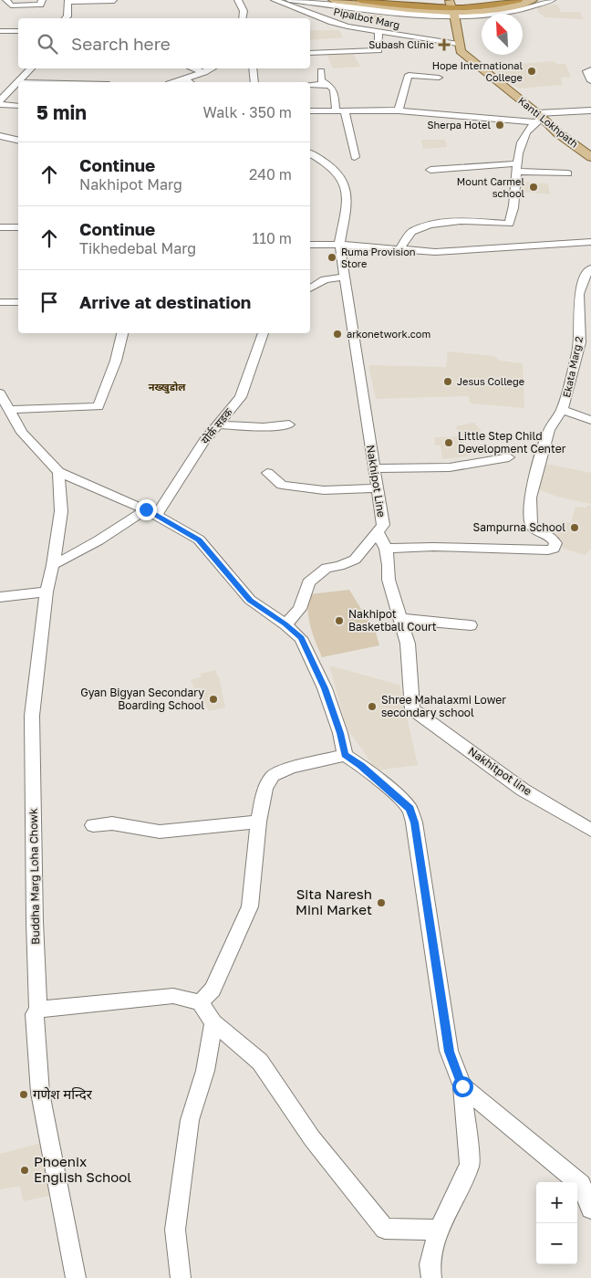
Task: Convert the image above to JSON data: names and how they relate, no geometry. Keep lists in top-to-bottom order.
{
  "streets": {
    "main road": ["Kanti Lokhpath"],
    "street": [
      "Pipalbot Marg",
      "Ekata Marg 2",
      "योर्क सडक",
      "Nakhipot Line",
      "Nakhitpot line",
      "Buddha Marg Loha Chowk"
    ]
  },
  "crossings": [
    ["Pipalbot Marg", "Kanti Lokhpath"],
    ["Nakhipot Line", "Nakhitpot line"]
  ],
  "districts": ["नख्खुडोल"],
  "places": {
    "health": ["Subash Clinic"],
    "other": [
      "Hope International College",
      "Sherpa Hotel",
      "Mount Carmel school",
      "Ruma Provision Store",
      "arkonetwork.com",
      "Jesus College",
      "Little Step Child Development Center",
      "Sampurna School",
      "Nakhipot Basketball Court",
      "Gyan Bigyan Secondary Boarding School",
      "Shree Mahalaxmi Lower secondary school",
      "Sita Naresh Mini Market",
      "गणेश मन्दिर",
      "Phoenix English School"
    ]
  },
  "north": "top left",
  "page": {
    "search": "Search here",
    "heading": ["5 min", "Walk · 350 m"],
    "list": [
      ["Continue", "Nakhipot Marg", "240 m"],
      ["Continue", "Tikhedebal Marg", "110 m"],
      "Arrive at destination"
    ],
    "map_buttons": ["+", "−"]
  }
}
